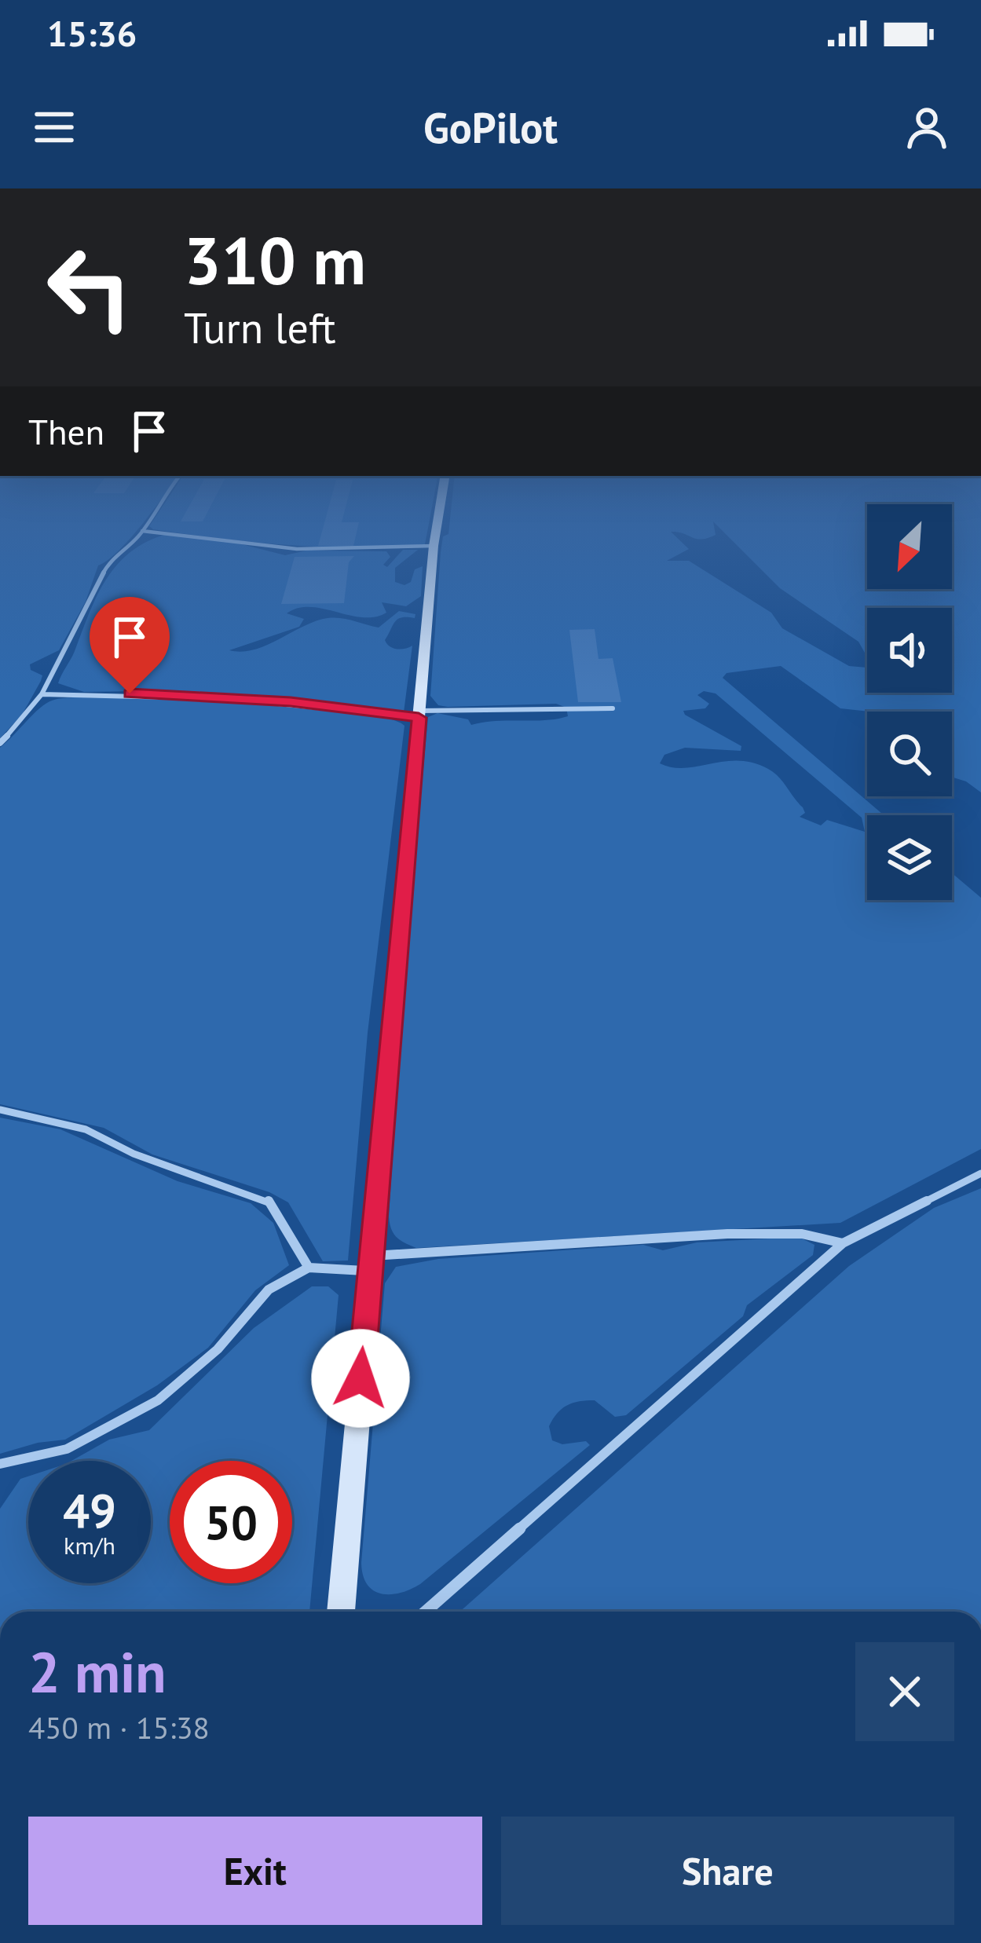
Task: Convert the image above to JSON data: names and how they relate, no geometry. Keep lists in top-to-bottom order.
{
  "north": "bottom left",
  "page": {
    "status": "15:36",
    "header": "GoPilot",
    "turn": ["310 m", "Turn left"],
    "then": "Then",
    "speed": "49 km/h",
    "limit": "50",
    "heading": ["2 min", "450 m · 15:38"],
    "buttons": ["Exit", "Share"]
  }
}
